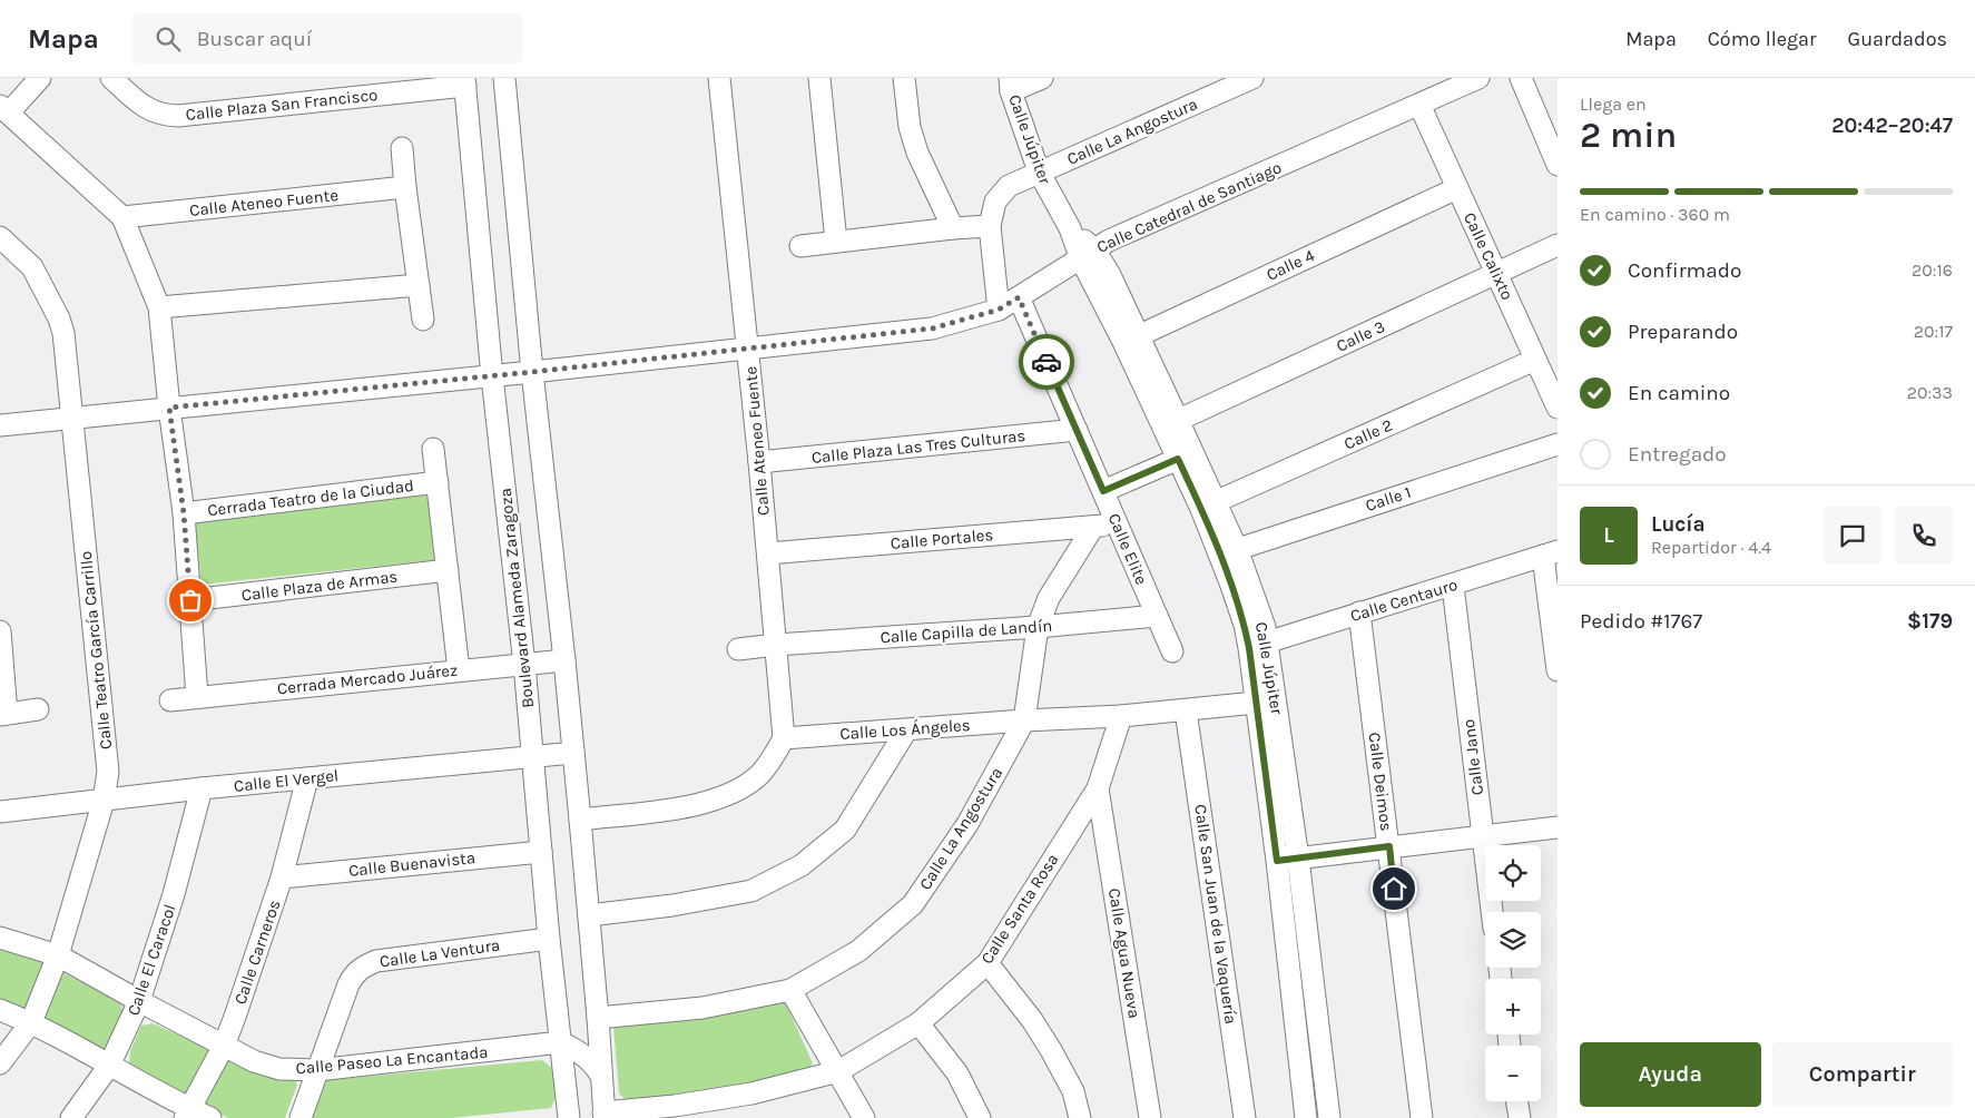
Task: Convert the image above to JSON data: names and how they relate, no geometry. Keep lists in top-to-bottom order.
{
  "streets": {
    "street": [
      "Calle Plaza San Francisco",
      "Calle La Angostura",
      "Calle Júpiter",
      "Calle Ateneo Fuente",
      "Calle Catedral de Santiago",
      "Calle Calixto",
      "Calle 4",
      "Calle 3",
      "Calle 2",
      "Calle Plaza Las Tres Culturas",
      "Cerrada Teatro de la Ciudad",
      "Calle 1",
      "Calle Portales",
      "Calle Elite",
      "Calle Plaza de Armas",
      "Boulevard Alameda Zaragoza",
      "Calle Centauro",
      "Calle Capilla de Landín",
      "Calle Teatro García Carrillo",
      "Cerrada Mercado Juárez",
      "Calle Los Ángeles",
      "Calle Jano",
      "Calle El Vergel",
      "Calle Deimos",
      "Calle Buenavista",
      "Calle Santa Rosa",
      "Calle San Juan de la Vaquería",
      "Calle Carneros",
      "Calle La Ventura",
      "Calle Agua Nueva",
      "Calle El Caracol",
      "Calle Paseo La Encantada"
    ]
  },
  "crossings": [
    ["Calle Plaza San Francisco", "Boulevard Alameda Zaragoza"],
    ["Calle La Angostura", "Calle Júpiter"],
    ["Calle La Angostura", "Calle Catedral de Santiago"],
    ["Calle La Angostura", "Calle Portales"],
    ["Calle La Angostura", "Calle Capilla de Landín"],
    ["Calle La Angostura", "Calle Los Ángeles"],
    ["Calle Júpiter", "Calle Catedral de Santiago"],
    ["Calle Júpiter", "Calle 4"],
    ["Calle Júpiter", "Calle 3"],
    ["Calle Júpiter", "Calle 2"],
    ["Calle Júpiter", "Calle 1"],
    ["Calle Júpiter", "Calle Centauro"],
    ["Calle Júpiter", "Calle Los Ángeles"],
    ["Calle Ateneo Fuente", "Calle Catedral de Santiago"],
    ["Calle Ateneo Fuente", "Calle Plaza Las Tres Culturas"],
    ["Calle Ateneo Fuente", "Calle Portales"],
    ["Calle Ateneo Fuente", "Calle Capilla de Landín"],
    ["Calle Ateneo Fuente", "Calle Los Ángeles"],
    ["Calle Catedral de Santiago", "Calle Calixto"],
    ["Calle Catedral de Santiago", "Calle Elite"],
    ["Calle Catedral de Santiago", "Boulevard Alameda Zaragoza"],
    ["Calle Catedral de Santiago", "Calle Teatro García Carrillo"],
    ["Calle Calixto", "Calle 4"],
    ["Calle Calixto", "Calle 3"],
    ["Calle Calixto", "Calle 2"],
    ["Calle Plaza Las Tres Culturas", "Calle Elite"],
    ["Calle Portales", "Calle Elite"],
    ["Calle Elite", "Calle Capilla de Landín"],
    ["Boulevard Alameda Zaragoza", "Cerrada Mercado Juárez"],
    ["Boulevard Alameda Zaragoza", "Calle El Vergel"],
    ["Boulevard Alameda Zaragoza", "Calle Buenavista"],
    ["Boulevard Alameda Zaragoza", "Calle La Ventura"],
    ["Boulevard Alameda Zaragoza", "Calle Paseo La Encantada"],
    ["Calle Centauro", "Calle Jano"],
    ["Calle Centauro", "Calle Deimos"],
    ["Calle Teatro García Carrillo", "Calle El Vergel"],
    ["Calle Teatro García Carrillo", "Calle Paseo La Encantada"],
    ["Calle Los Ángeles", "Calle Santa Rosa"],
    ["Calle Los Ángeles", "Calle San Juan de la Vaquería"],
    ["Calle El Vergel", "Calle Carneros"],
    ["Calle El Vergel", "Calle El Caracol"],
    ["Calle Buenavista", "Calle Carneros"],
    ["Calle Santa Rosa", "Calle Agua Nueva"],
    ["Calle Carneros", "Calle Paseo La Encantada"],
    ["Calle La Ventura", "Calle Paseo La Encantada"],
    ["Calle El Caracol", "Calle Paseo La Encantada"]
  ],
  "page": {
    "header": "Mapa",
    "search": "Buscar aquí",
    "nav": ["Mapa", "Cómo llegar", "Guardados"],
    "heading": ["2 min", "Llega en", "20:42–20:47"],
    "panel": [
      "Lucía",
      "Repartidor · 4.4",
      "Pedido #1767",
      "$179"
    ],
    "bar": "En camino · 360 m",
    "list": [
      ["Confirmado", "20:16"],
      ["Preparando", "20:17"],
      ["En camino", "20:33"],
      "Entregado"
    ],
    "round": "L",
    "map_buttons": ["+", "−"],
    "buttons": ["Ayuda", "Compartir"]
  }
}
